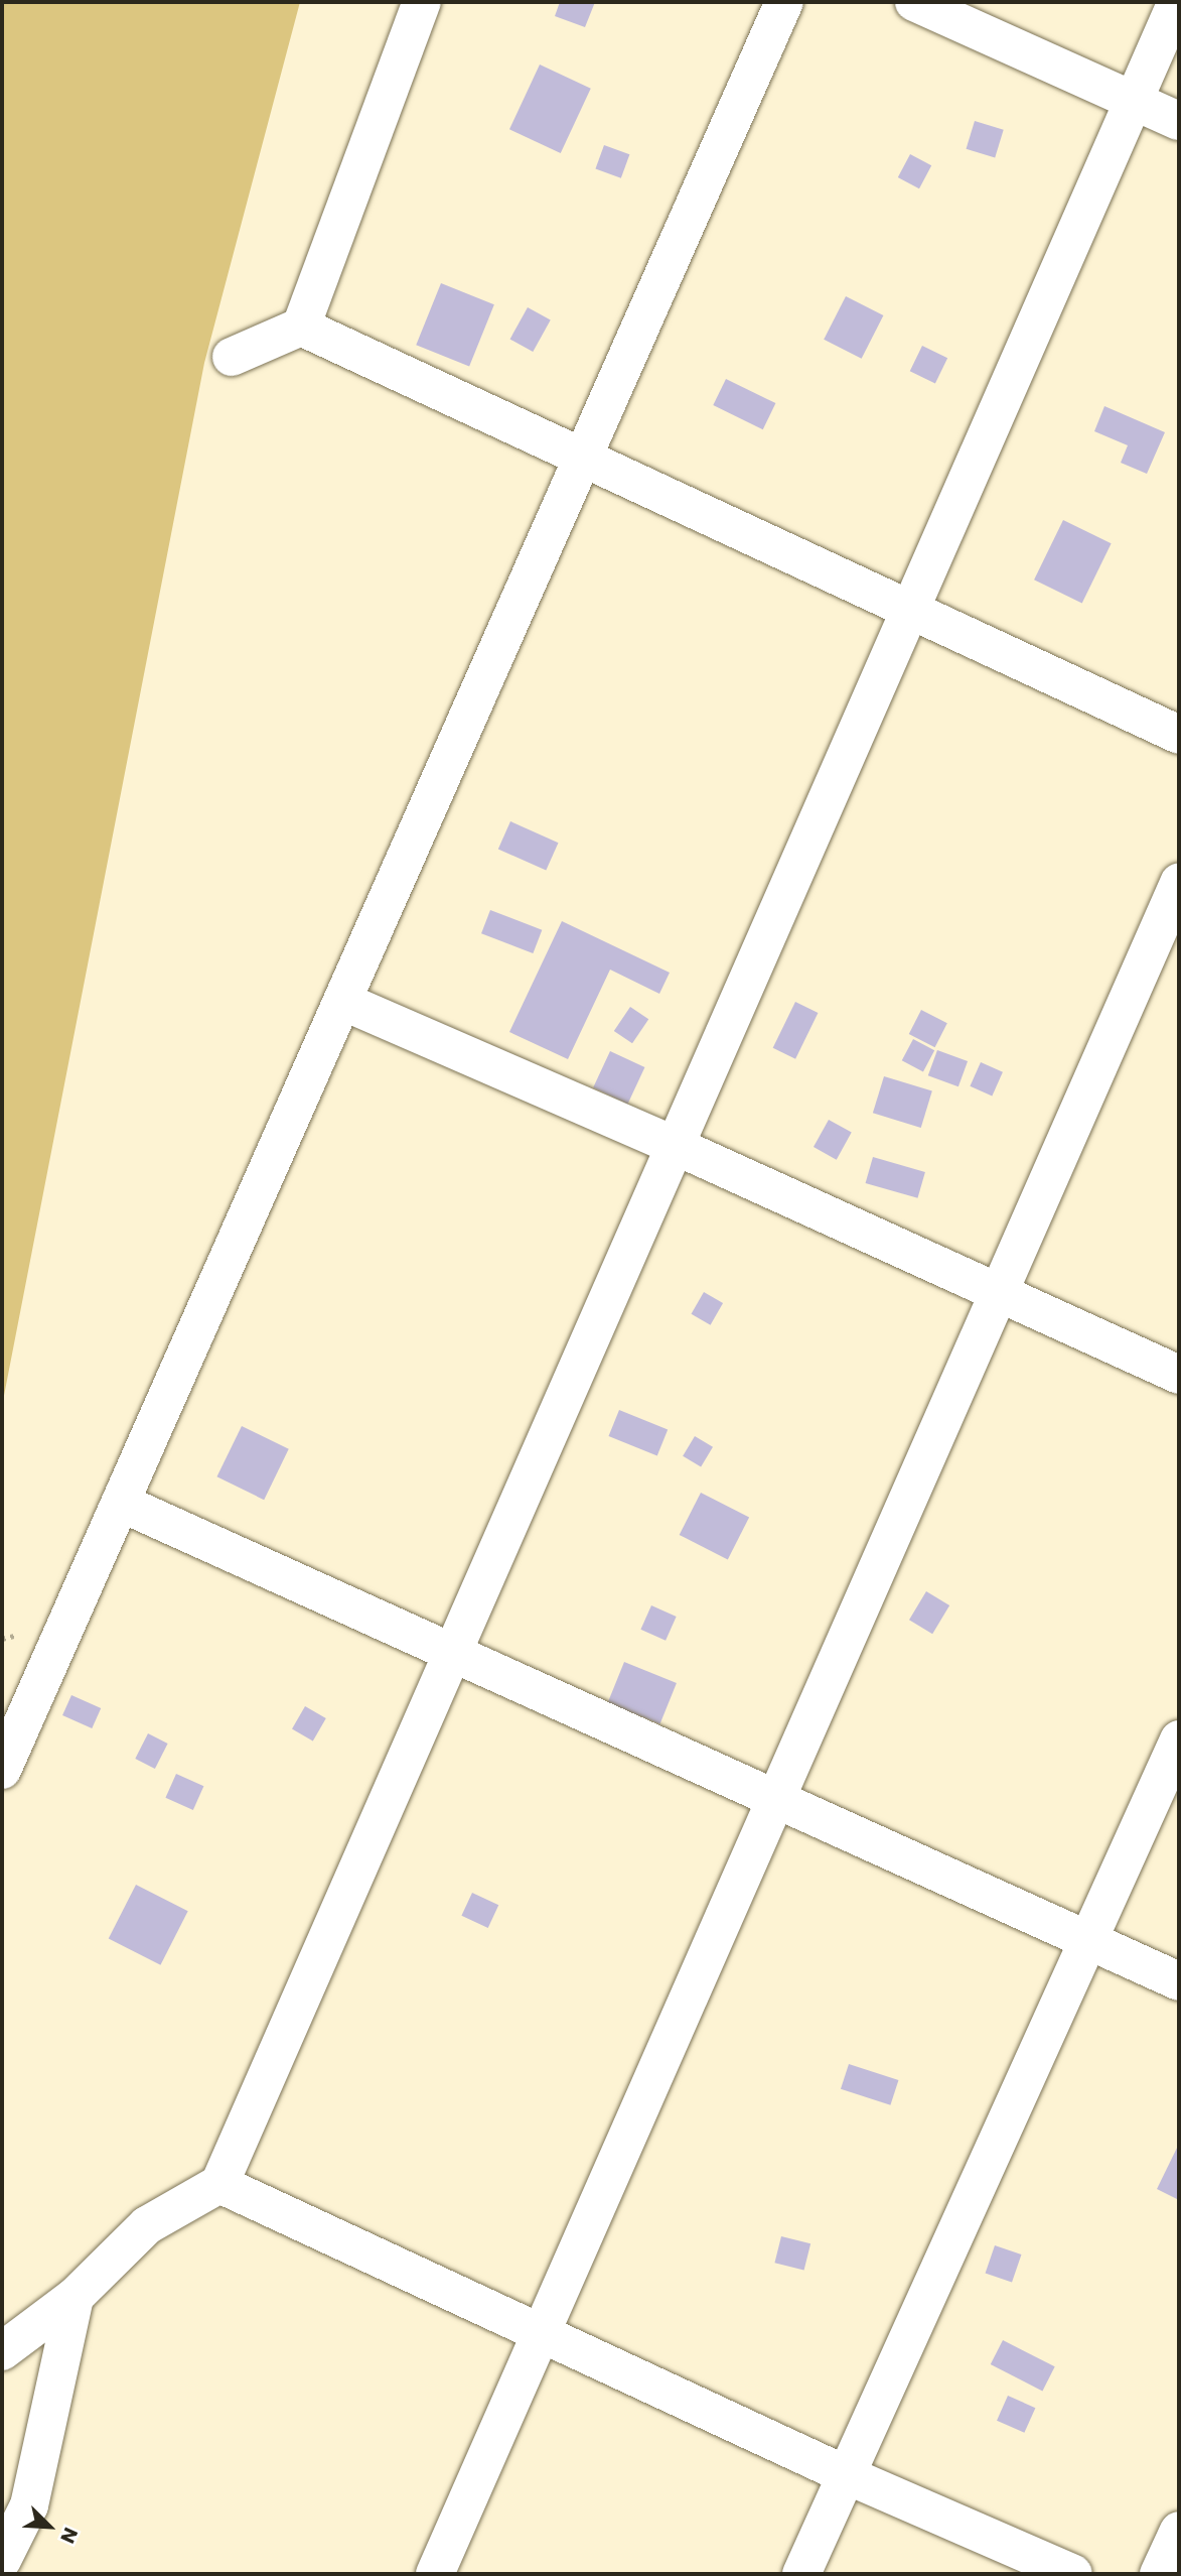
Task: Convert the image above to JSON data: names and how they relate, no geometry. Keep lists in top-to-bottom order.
{
  "north": "bottom right"
}
